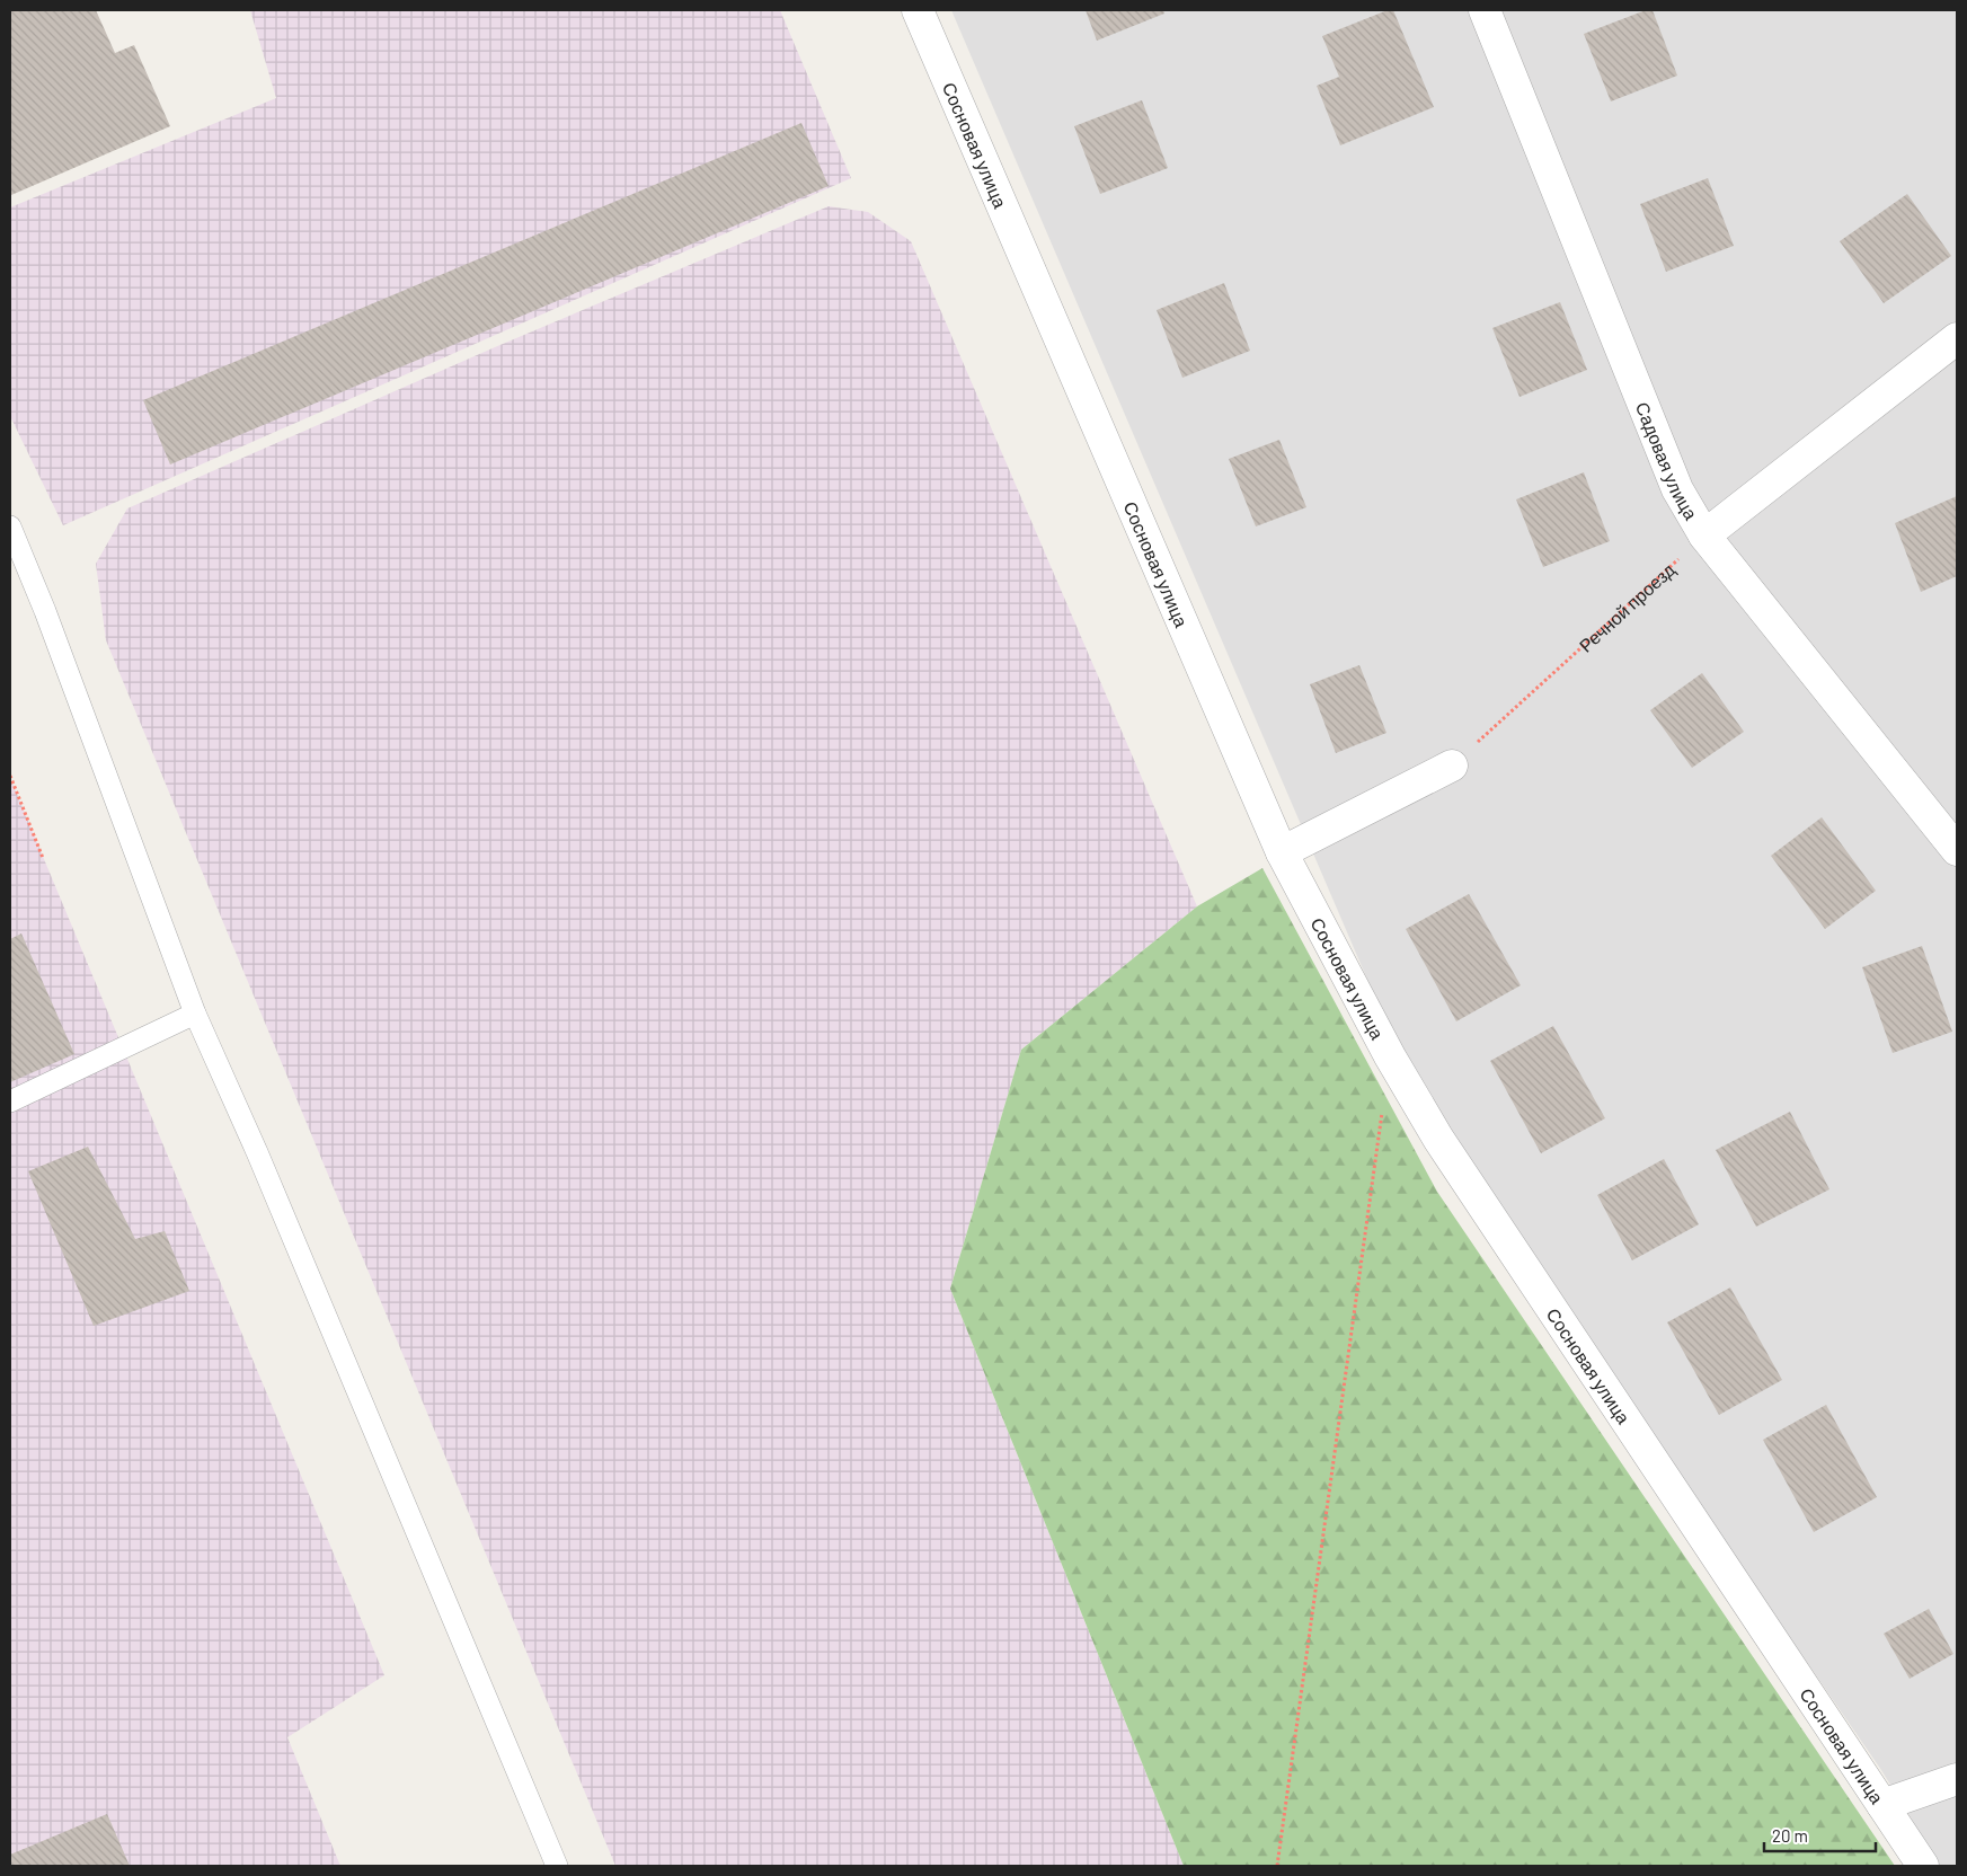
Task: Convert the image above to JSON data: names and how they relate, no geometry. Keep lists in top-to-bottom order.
{
  "streets": {
    "street": ["Сосновая улица", "Садовая улица"],
    "path": ["Речной проезд"]
  },
  "crossings": [
    ["Садовая улица", "Речной проезд"]
  ],
  "scale_bar": "20 m"
}
